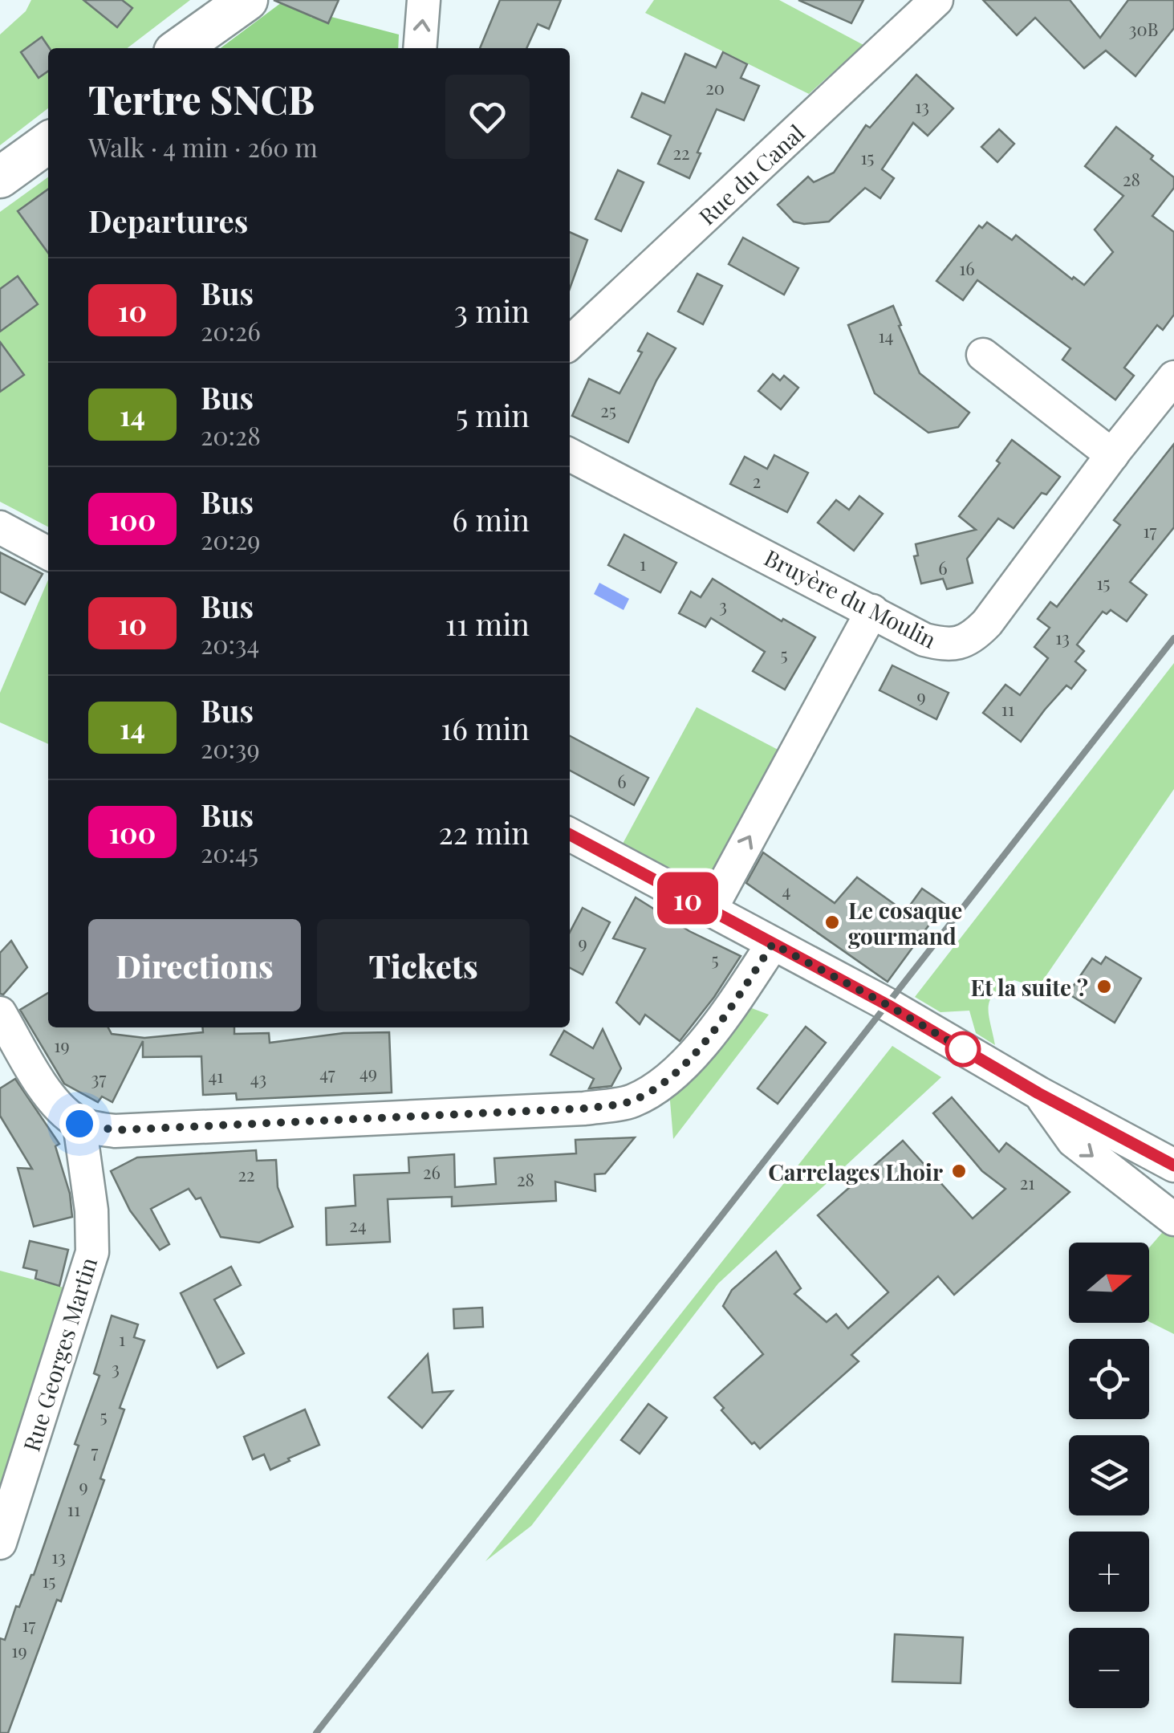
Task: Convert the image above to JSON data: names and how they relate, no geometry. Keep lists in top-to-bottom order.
{
  "streets": {
    "street": ["Rue du Canal", "Bruyère du Moulin", "Rue Georges Martin"]
  },
  "places": ["Le cosaque gourmand", "Et la suite ?", "Carrelages Lhoir"],
  "lines": ["bus line 10"],
  "house_numbers": [
    "30B",
    "20",
    "13",
    "22",
    "15",
    "28",
    "16",
    "14",
    "25",
    "2",
    "17",
    "1",
    "6",
    "15",
    "3",
    "13",
    "5",
    "9",
    "11",
    "6",
    "4",
    "9",
    "5",
    "19",
    "49",
    "47",
    "41",
    "37",
    "43",
    "26",
    "22",
    "28",
    "21",
    "24",
    "1",
    "3",
    "5",
    "7",
    "9",
    "11",
    "13",
    "15",
    "17",
    "19"
  ],
  "north": "right",
  "page": {
    "on_map": "10",
    "heading": [
      ["Tertre SNCB", "Walk · 4 min · 260 m"],
      "Departures"
    ],
    "list": [
      {
        "mark": "10",
        "name": "Bus",
        "note": "20:26",
        "value": "3 min"
      },
      {
        "mark": "14",
        "name": "Bus",
        "note": "20:28",
        "value": "5 min"
      },
      {
        "mark": "100",
        "name": "Bus",
        "note": "20:29",
        "value": "6 min"
      },
      {
        "mark": "10",
        "name": "Bus",
        "note": "20:34",
        "value": "11 min"
      },
      {
        "mark": "14",
        "name": "Bus",
        "note": "20:39",
        "value": "16 min"
      },
      {
        "mark": "100",
        "name": "Bus",
        "note": "20:45",
        "value": "22 min"
      }
    ],
    "buttons": ["Directions", "Tickets"],
    "map_buttons": ["+", "−"]
  }
}
